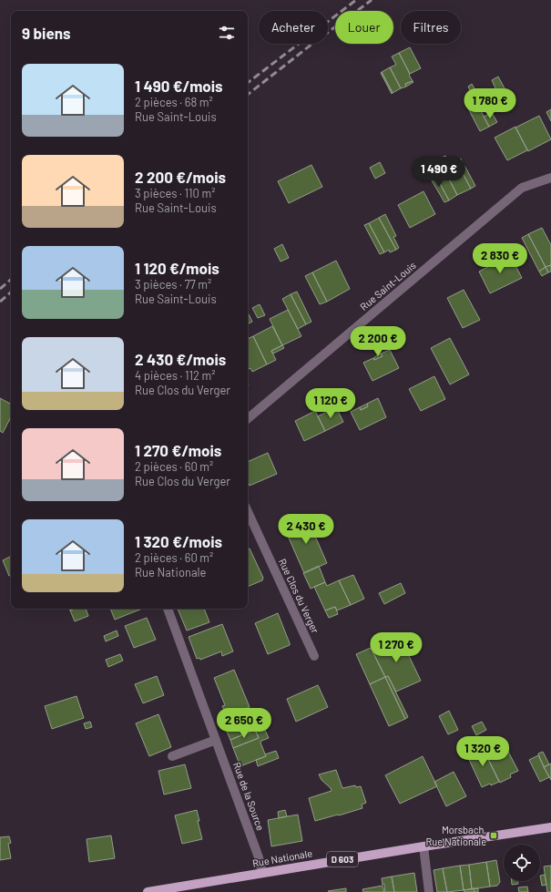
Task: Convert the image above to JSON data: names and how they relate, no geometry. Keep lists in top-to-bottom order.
{
  "streets": {
    "main road": ["Rue Nationale", "D 603"],
    "street": ["Rue Saint-Louis", "Rue Clos du Verger", "Rue de la Source"]
  },
  "crossings": [
    ["Rue de la Source", "Rue Nationale"]
  ],
  "places": {
    "transit": ["Morsbach, Rue Nationale"]
  },
  "page": {
    "chip": ["Acheter", "Louer", "Filtres"],
    "heading": "9 biens",
    "list": [
      {
        "name": "1 490 €/mois",
        "note": "2 pièces · 68 m² · Rue Saint-Louis"
      },
      {
        "name": "2 200 €/mois",
        "note": "3 pièces · 110 m² · Rue Saint-Louis"
      },
      {
        "name": "1 120 €/mois",
        "note": "3 pièces · 77 m² · Rue Saint-Louis"
      },
      {
        "name": "2 430 €/mois",
        "note": "4 pièces · 112 m² · Rue Clos du Verger"
      },
      {
        "name": "1 270 €/mois",
        "note": "2 pièces · 60 m² · Rue Clos du Verger"
      },
      {
        "name": "1 320 €/mois",
        "note": "2 pièces · 60 m² · Rue Nationale"
      }
    ],
    "price": [
      "1 780 €",
      "1 490 €",
      "2 830 €",
      "2 200 €",
      "1 120 €",
      "2 430 €",
      "1 270 €",
      "2 650 €",
      "1 320 €"
    ]
  }
}
